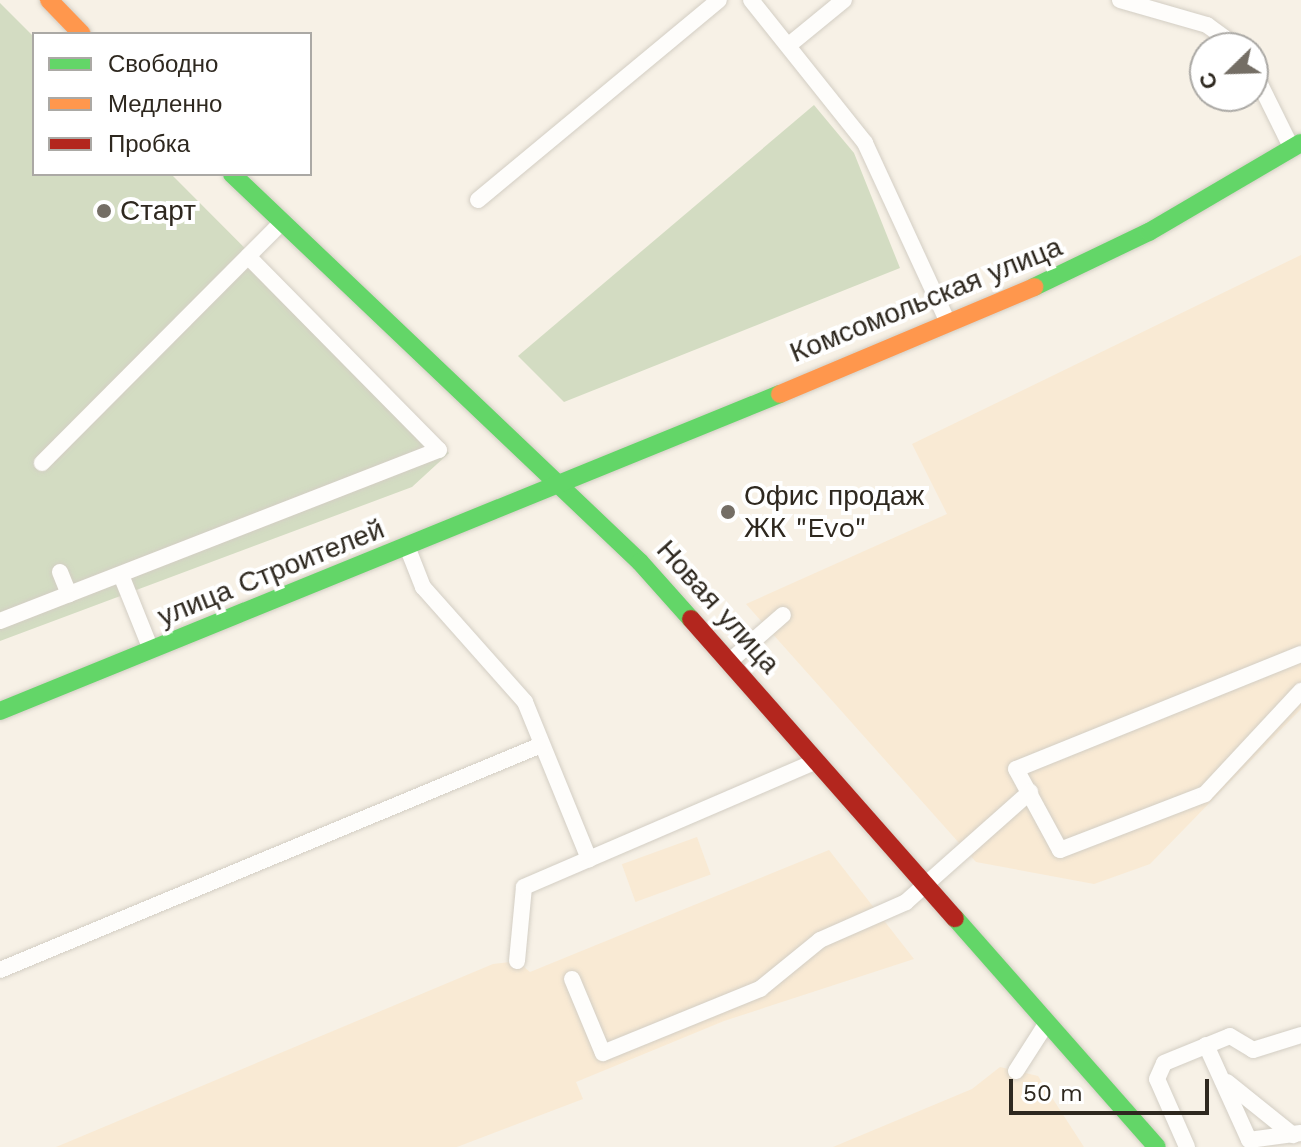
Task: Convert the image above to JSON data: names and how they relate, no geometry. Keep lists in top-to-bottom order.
{
  "streets": {
    "street": ["Комсомольская улица", "улица Строителей", "Новая улица"]
  },
  "crossings": [
    ["Комсомольская улица", "улица Строителей"],
    ["Комсомольская улица", "Новая улица"],
    ["улица Строителей", "Новая улица"]
  ],
  "places": ["Старт", "Офис продаж ЖК \"Evo\""],
  "legend": ["Свободно", "Медленно", "Пробка"],
  "scale_bar": "50 m",
  "north": "bottom left"
}
